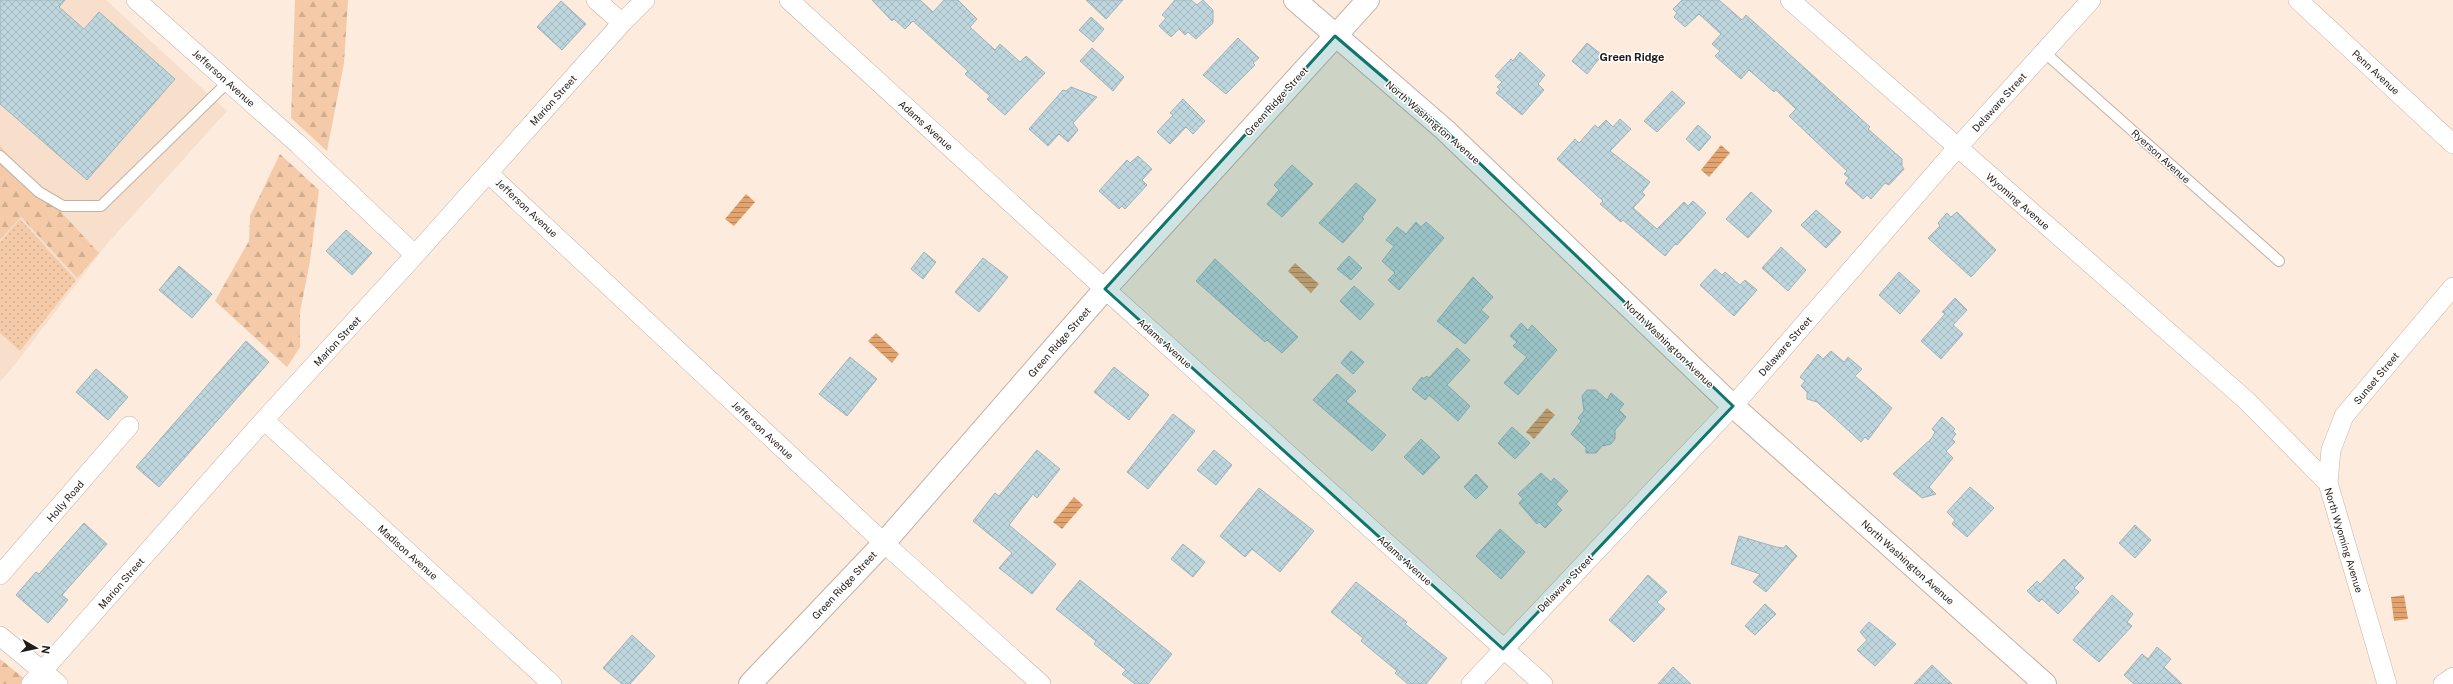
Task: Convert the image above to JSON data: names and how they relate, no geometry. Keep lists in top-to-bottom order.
{
  "streets": {
    "street": [
      "Penn Avenue",
      "Jefferson Avenue",
      "Marion Street",
      "Green Ridge Street",
      "Delaware Street",
      "North Washington Avenue",
      "Adams Avenue",
      "Wyoming Avenue",
      "Sunset Street",
      "Holly Road",
      "North Wyoming Avenue",
      "Madison Avenue"
    ],
    "lane": ["Ryerson Avenue"]
  },
  "crossings": [
    ["Jefferson Avenue", "Marion Street"],
    ["Jefferson Avenue", "Green Ridge Street"],
    ["Marion Street", "Madison Avenue"],
    ["Green Ridge Street", "North Washington Avenue"],
    ["Green Ridge Street", "Adams Avenue"],
    ["Delaware Street", "North Washington Avenue"],
    ["Delaware Street", "Adams Avenue"],
    ["Delaware Street", "Ryerson Avenue"],
    ["Delaware Street", "Wyoming Avenue"],
    ["Wyoming Avenue", "North Wyoming Avenue"],
    ["Sunset Street", "North Wyoming Avenue"]
  ],
  "districts": ["Green Ridge"],
  "north": "right"
}
